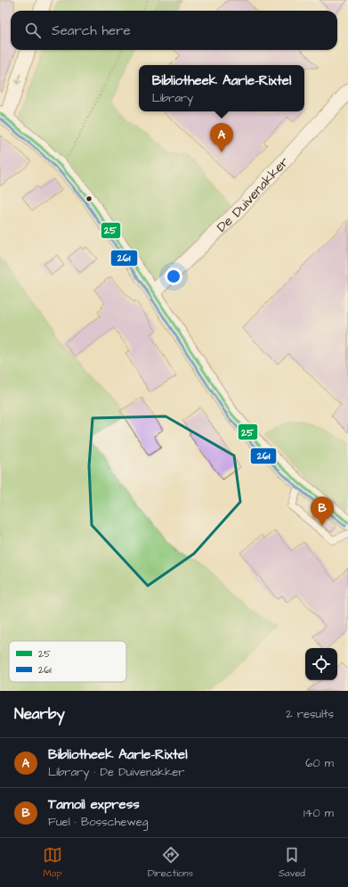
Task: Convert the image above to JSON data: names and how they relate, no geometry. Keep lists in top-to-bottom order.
{
  "streets": {
    "street": ["De Duivenakker"]
  },
  "lines": ["transit line 25", "transit line 261"],
  "legend": ["25", "261"],
  "page": {
    "search": "Search here",
    "popup": ["Bibliotheek Aarle-Rixtel", "Library"],
    "pins": ["A", "B"],
    "heading": ["Nearby", "2 results"],
    "list": [
      {
        "mark": "A",
        "name": "Bibliotheek Aarle-Rixtel",
        "note": "Library · De Duivenakker",
        "value": "60 m"
      },
      {
        "mark": "B",
        "name": "Tamoil express",
        "note": "Fuel · Bosscheweg",
        "value": "140 m"
      }
    ],
    "nav": ["Map", "Directions", "Saved"]
  }
}
